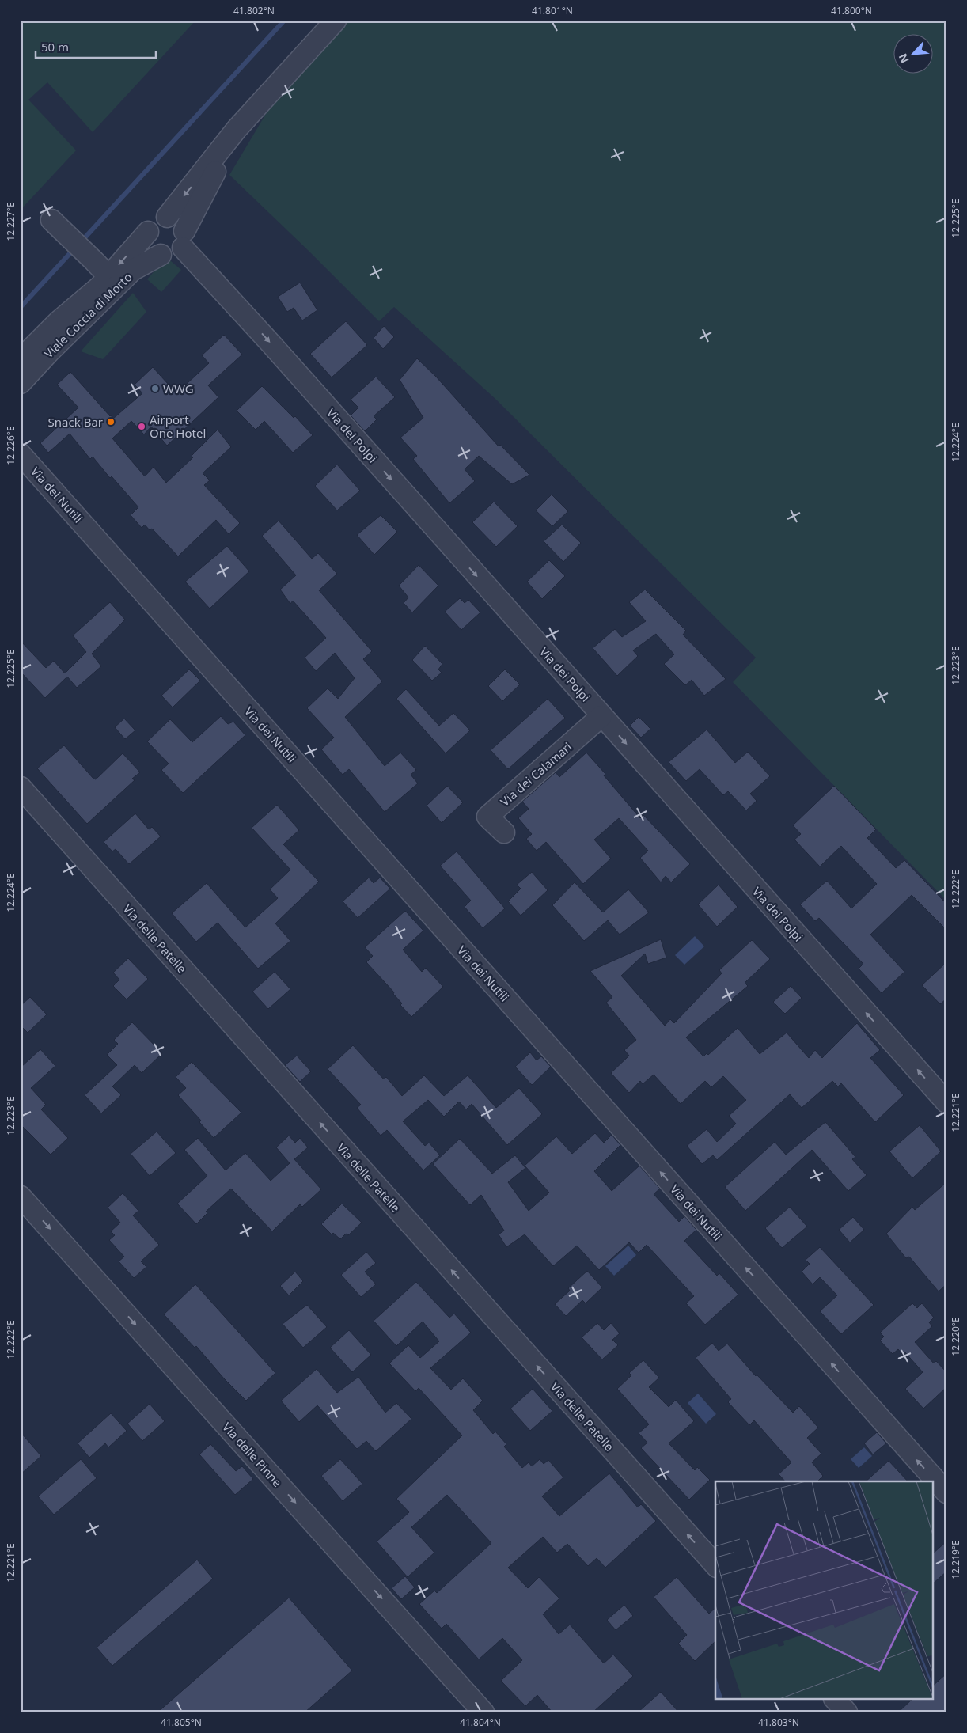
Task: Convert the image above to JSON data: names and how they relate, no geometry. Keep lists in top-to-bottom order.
{
  "streets": {
    "street": [
      "Viale Coccia di Morto",
      "Via dei Polpi",
      "Via dei Nutili",
      "Via dei Calamari",
      "Via delle Patelle",
      "Via delle Pinne"
    ]
  },
  "crossings": [
    ["Viale Coccia di Morto", "Via dei Polpi"],
    ["Via dei Polpi", "Via dei Calamari"]
  ],
  "one_way": [
    "Via dei Polpi",
    "Via dei Nutili",
    "Via delle Patelle",
    "Via delle Pinne"
  ],
  "places": ["WWG", "Snack Bar", "Airport One Hotel"],
  "scale_bar": "50 m",
  "north": "bottom left",
  "coordinates": [
    "41.802°N",
    "41.801°N",
    "41.800°N",
    "12.225°E",
    "12.227°E",
    "12.224°E",
    "12.226°E",
    "12.223°E",
    "12.222°E",
    "12.221°E",
    "12.220°E",
    "12.219°E",
    "41.805°N",
    "41.804°N",
    "41.803°N"
  ]
}
